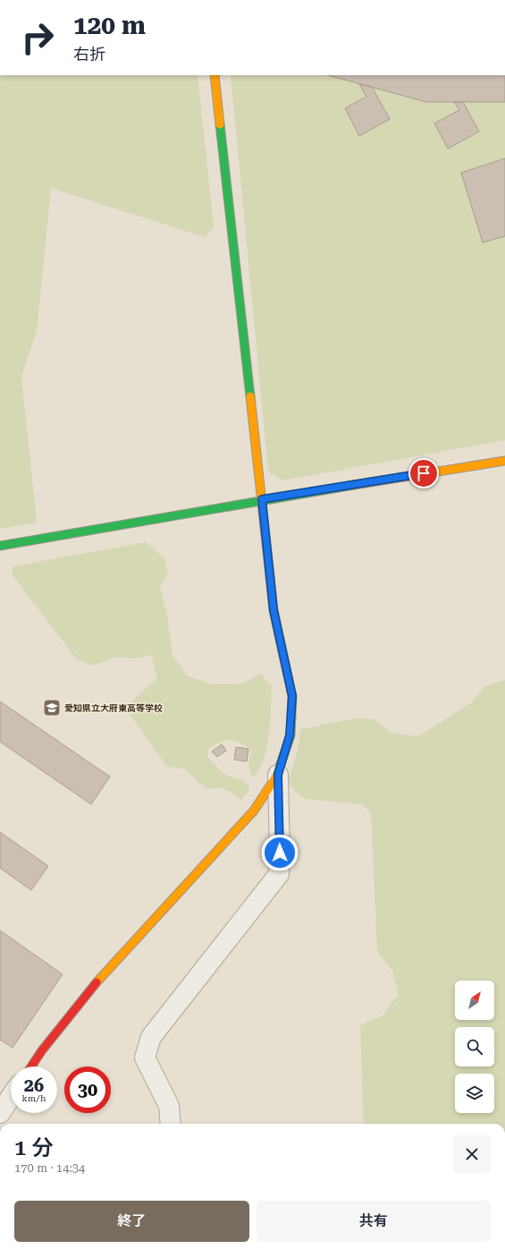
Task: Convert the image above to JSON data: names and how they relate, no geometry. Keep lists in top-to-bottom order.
{
  "places": {
    "school or university": ["愛知県立大府東高等学校"]
  },
  "north": "top right",
  "page": {
    "turn": ["120 m", "右折"],
    "speed": "26 km/h",
    "limit": "30",
    "heading": ["1 分", "170 m · 14:34"],
    "buttons": ["終了", "共有"]
  }
}
